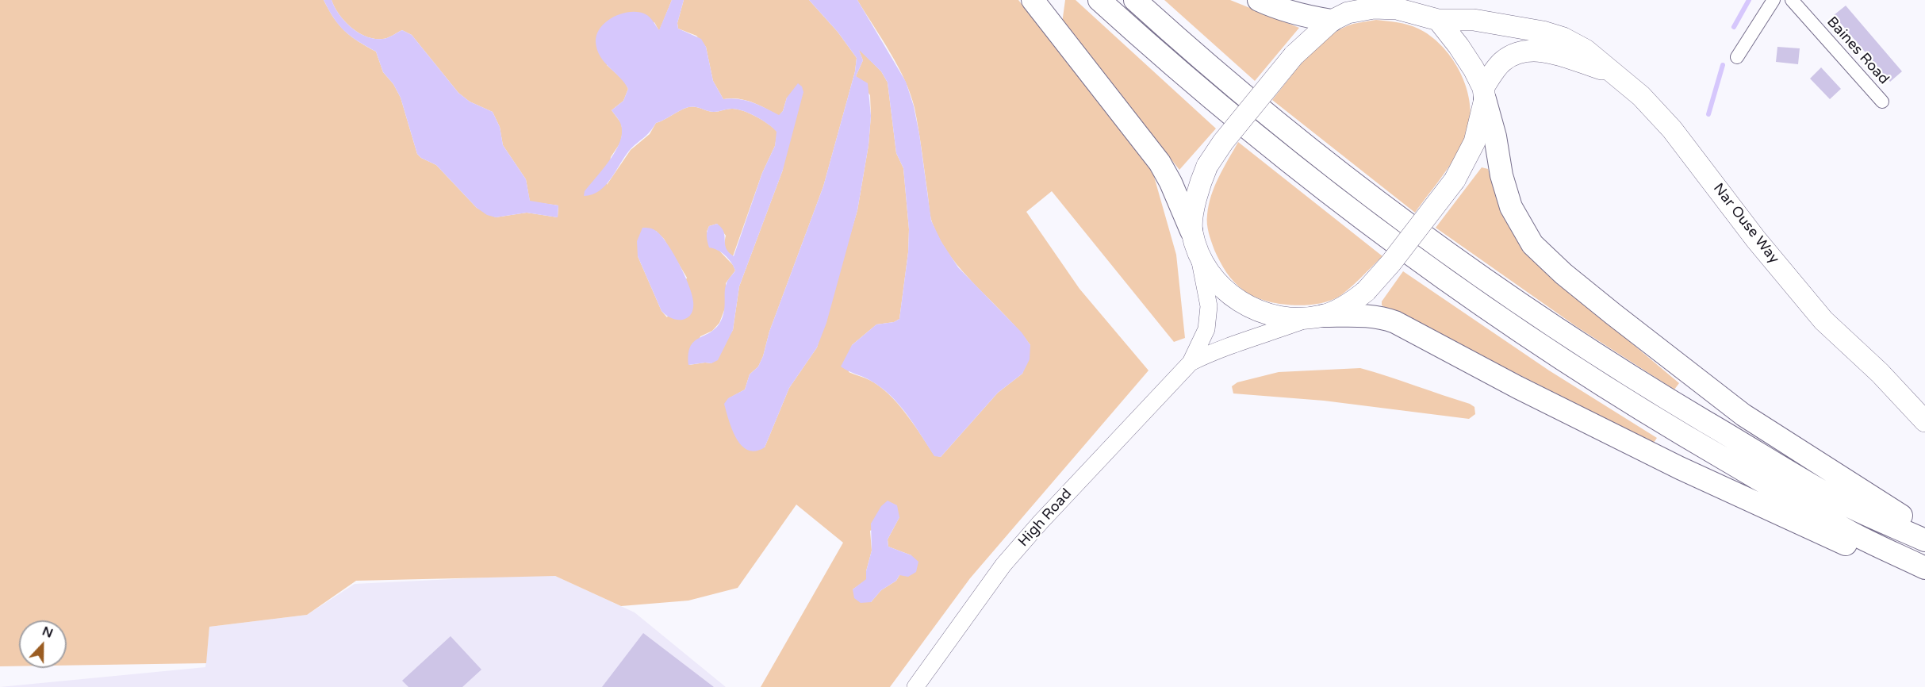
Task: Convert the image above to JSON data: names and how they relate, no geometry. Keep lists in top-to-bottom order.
{
  "streets": {
    "main road": ["Nar Ouse Way"],
    "street": ["Baines Road", "High Road"]
  },
  "north": "top"
}
